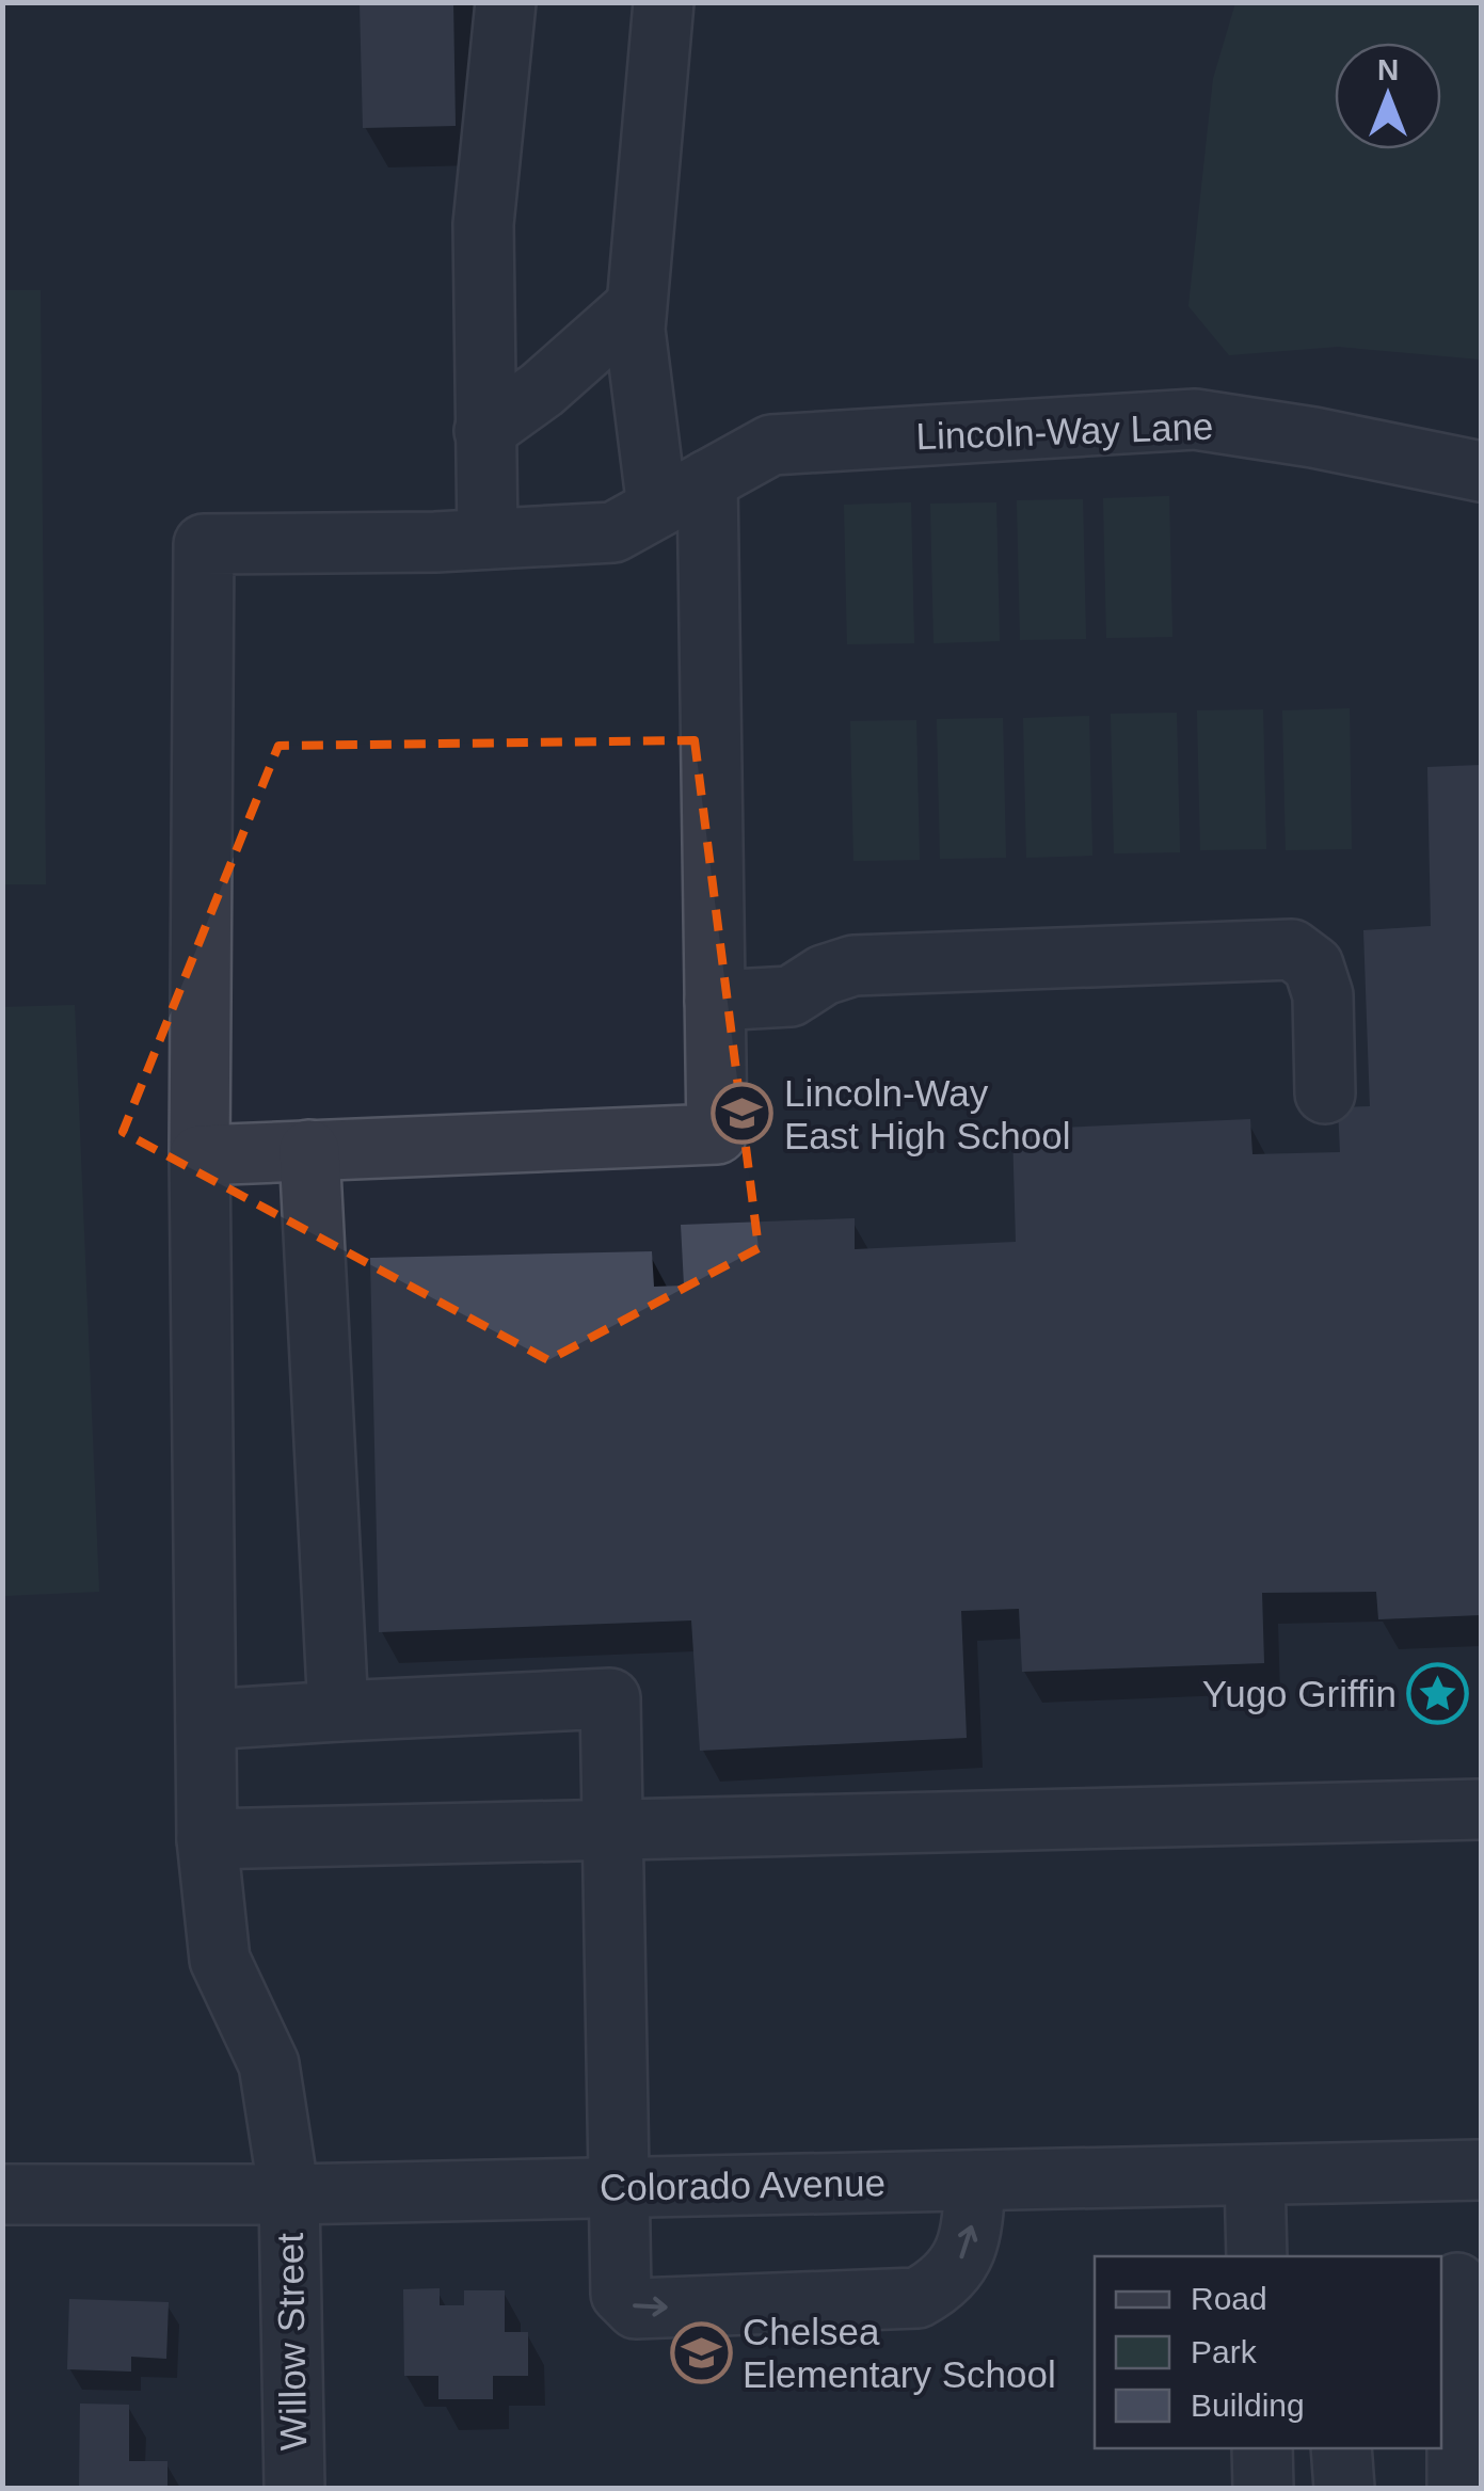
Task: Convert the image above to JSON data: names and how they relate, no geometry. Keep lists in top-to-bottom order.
{
  "streets": {
    "street": ["Lincoln-Way Lane", "Colorado Avenue", "Willow Street"]
  },
  "crossings": [
    ["Colorado Avenue", "Willow Street"]
  ],
  "places": {
    "school or university": ["Lincoln-Way East High School", "Chelsea Elementary School"],
    "place": ["Yugo Griffin"]
  },
  "legend": ["Road", "Park", "Building"],
  "north": "top"
}
